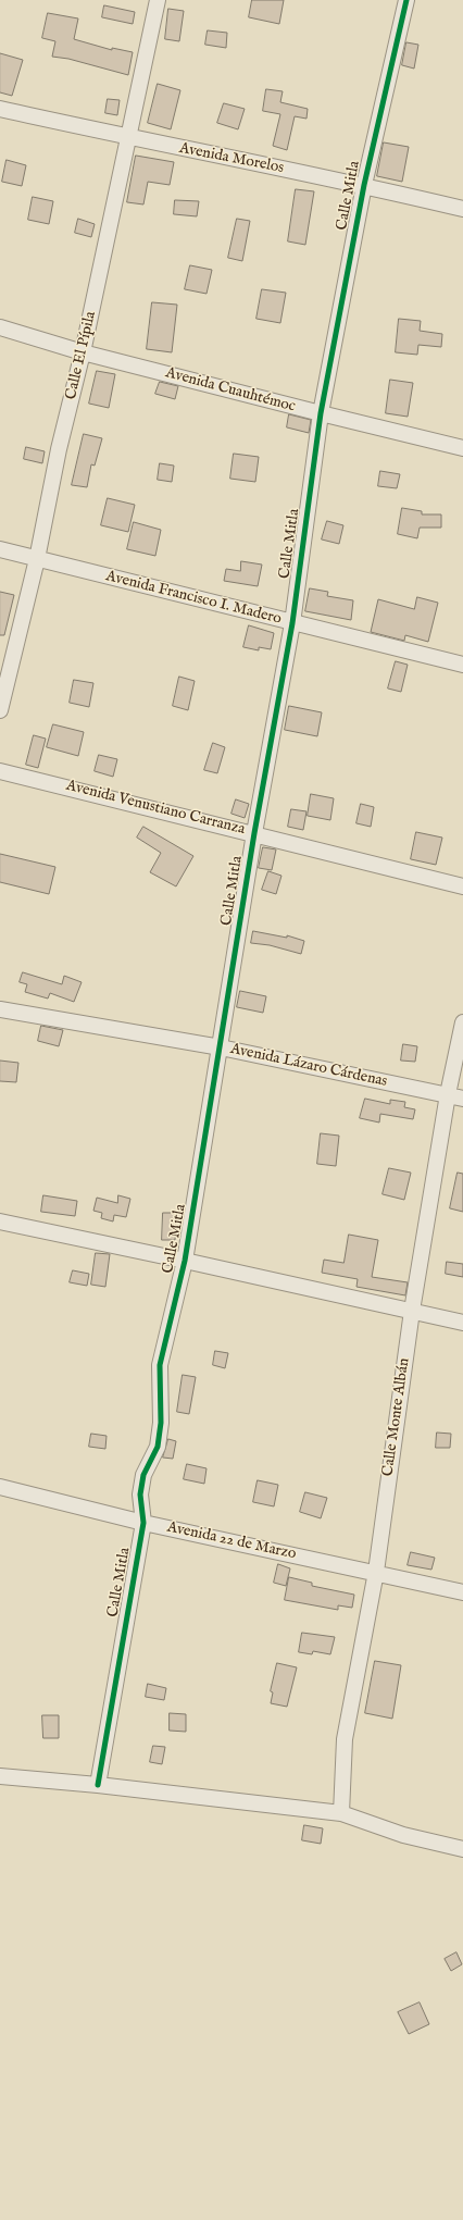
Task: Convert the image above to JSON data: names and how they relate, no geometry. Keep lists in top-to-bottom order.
{
  "streets": {
    "street": [
      "Avenida Morelos",
      "Calle Mitla",
      "Calle El Pípila",
      "Avenida Cuauhtémoc",
      "Avenida Francisco I. Madero",
      "Avenida Venustiano Carranza",
      "Avenida Lázaro Cárdenas",
      "Calle Monte Albán",
      "Avenida 22 de Marzo"
    ]
  },
  "crossings": [
    ["Avenida Morelos", "Calle Mitla"],
    ["Avenida Morelos", "Calle El Pípila"],
    ["Calle Mitla", "Avenida Cuauhtémoc"],
    ["Calle Mitla", "Avenida Francisco I. Madero"],
    ["Calle Mitla", "Avenida Venustiano Carranza"],
    ["Calle Mitla", "Avenida Lázaro Cárdenas"],
    ["Calle Mitla", "Avenida 22 de Marzo"],
    ["Calle El Pípila", "Avenida Cuauhtémoc"],
    ["Calle El Pípila", "Avenida Francisco I. Madero"],
    ["Avenida Lázaro Cárdenas", "Calle Monte Albán"],
    ["Calle Monte Albán", "Avenida 22 de Marzo"]
  ]
}
